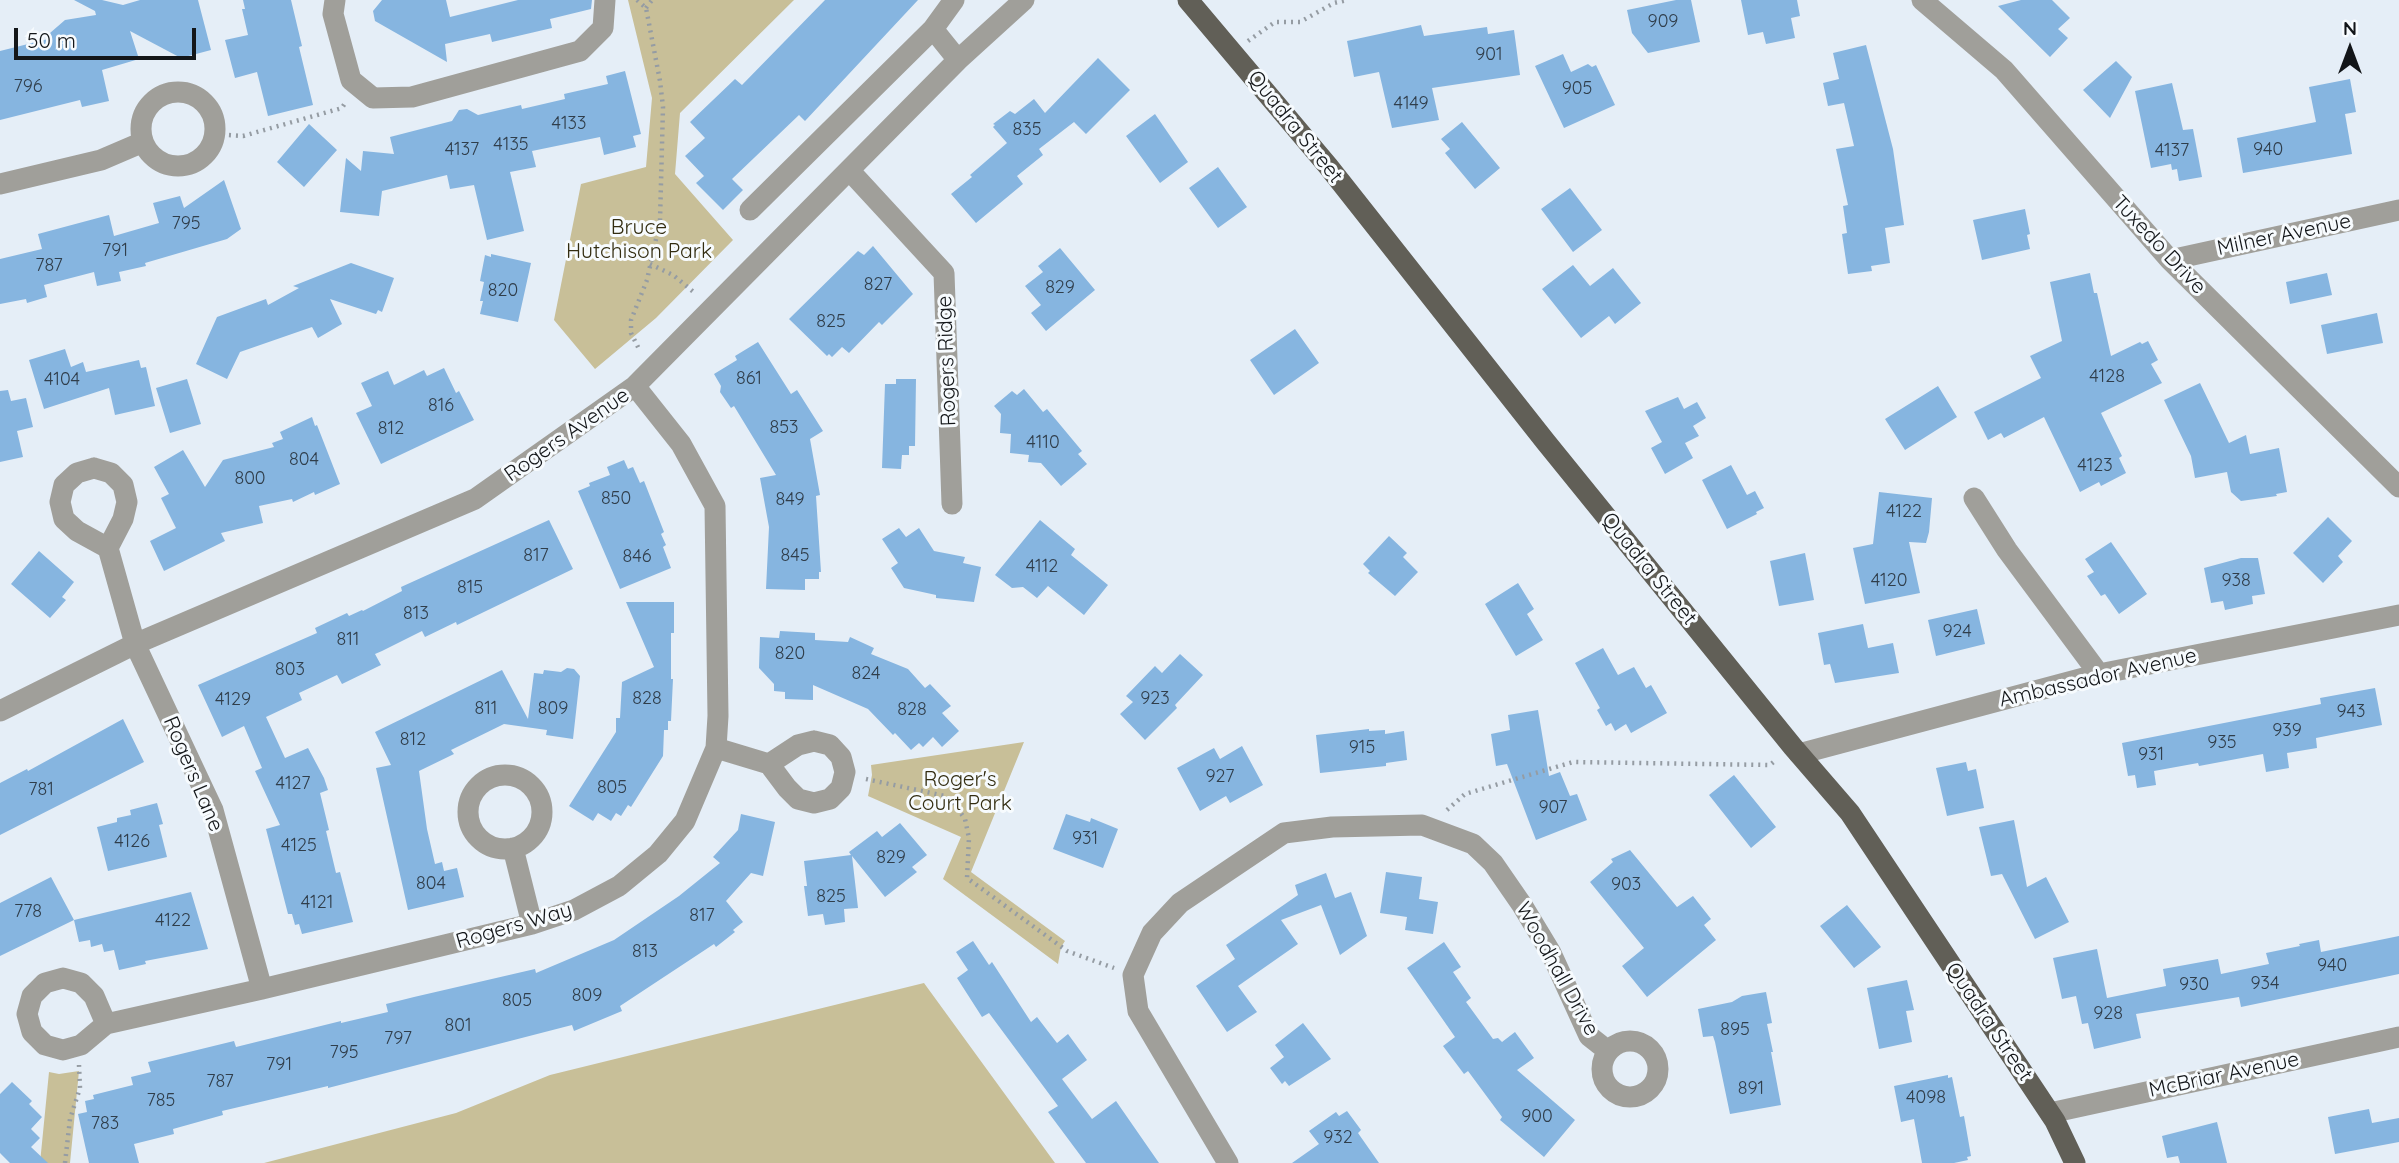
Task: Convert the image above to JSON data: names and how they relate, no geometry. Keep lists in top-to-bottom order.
{
  "streets": {
    "main road": ["Quadra Street"],
    "street": [
      "Milner Avenue",
      "Tuxedo Drive",
      "Rogers Ridge",
      "Rogers Avenue",
      "Ambassador Avenue",
      "Rogers Lane",
      "Rogers Way",
      "Woodhall Drive",
      "McBriar Avenue"
    ]
  },
  "crossings": [
    ["Quadra Street", "Ambassador Avenue"],
    ["Quadra Street", "McBriar Avenue"],
    ["Milner Avenue", "Tuxedo Drive"],
    ["Rogers Ridge", "Rogers Avenue"],
    ["Rogers Avenue", "Rogers Lane"],
    ["Rogers Avenue", "Rogers Way"],
    ["Rogers Lane", "Rogers Way"]
  ],
  "parks": ["Bruce Hutchison Park", "Roger's Court Park"],
  "house_numbers": [
    "909",
    "901",
    "796",
    "905",
    "4149",
    "4133",
    "835",
    "4135",
    "4137",
    "940",
    "4137",
    "795",
    "791",
    "787",
    "827",
    "829",
    "820",
    "825",
    "4128",
    "861",
    "4104",
    "816",
    "853",
    "812",
    "4110",
    "804",
    "4123",
    "800",
    "850",
    "849",
    "4122",
    "817",
    "845",
    "846",
    "4112",
    "4120",
    "938",
    "815",
    "813",
    "924",
    "811",
    "820",
    "803",
    "824",
    "828",
    "923",
    "4129",
    "811",
    "809",
    "828",
    "943",
    "939",
    "812",
    "935",
    "915",
    "931",
    "927",
    "4127",
    "805",
    "781",
    "907",
    "931",
    "4126",
    "4125",
    "829",
    "804",
    "903",
    "825",
    "4121",
    "778",
    "817",
    "4122",
    "813",
    "940",
    "934",
    "930",
    "809",
    "805",
    "928",
    "801",
    "895",
    "797",
    "795",
    "791",
    "787",
    "891",
    "4098",
    "785",
    "900",
    "783",
    "932"
  ],
  "scale_bar": "50 m",
  "north": "top"
}
